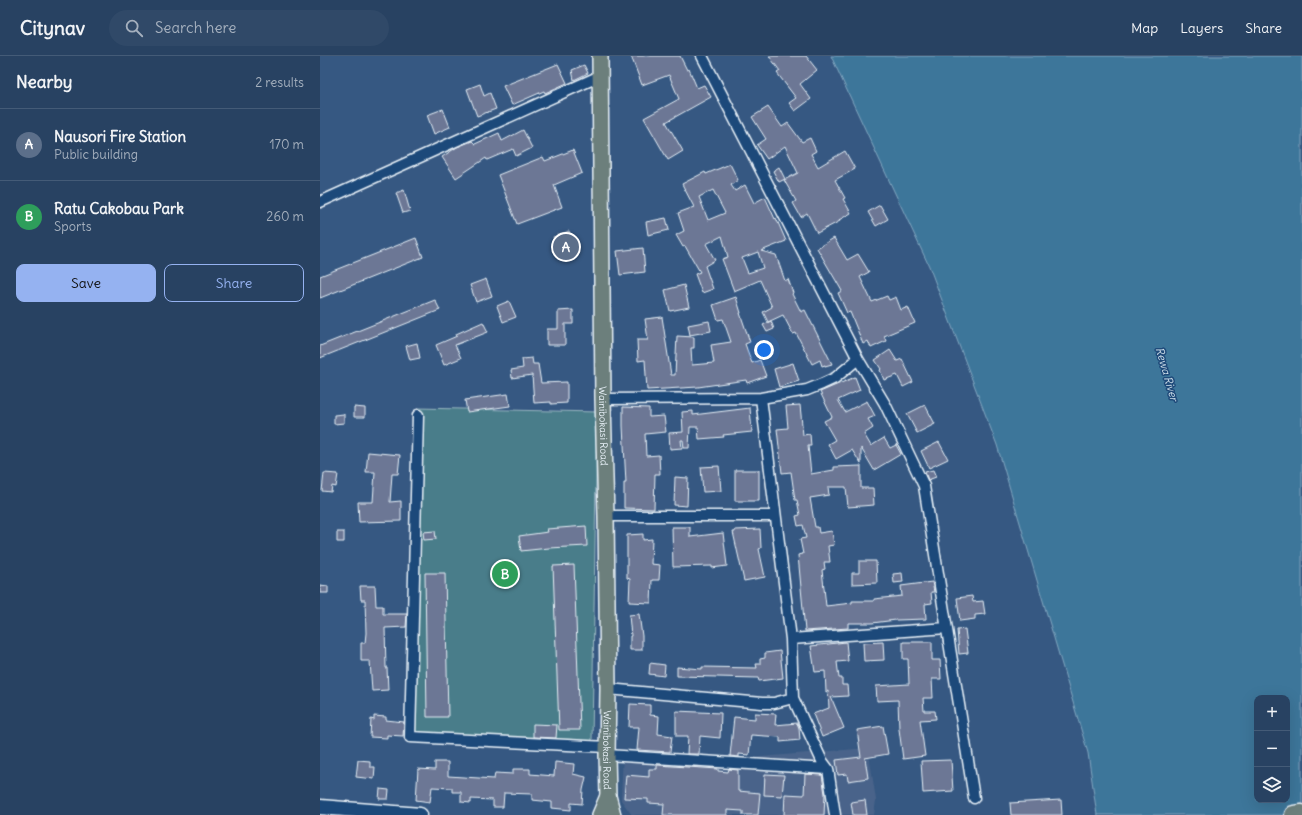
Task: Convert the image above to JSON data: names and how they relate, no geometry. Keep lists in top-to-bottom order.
{
  "streets": {
    "main road": ["Wainibokasi Road"]
  },
  "water": ["Rewa River"],
  "page": {
    "header": "Citynav",
    "search": "Search here",
    "nav": ["Map", "Layers", "Share"],
    "heading": ["Nearby", "2 results"],
    "list": [
      {
        "mark": "A",
        "name": "Nausori Fire Station",
        "note": "Public building",
        "value": "170 m"
      },
      {
        "mark": "B",
        "name": "Ratu Cakobau Park",
        "note": "Sports",
        "value": "260 m"
      }
    ],
    "pins": ["A", "B"],
    "buttons": ["Save", "Share"],
    "map_buttons": ["+", "−"]
  }
}
